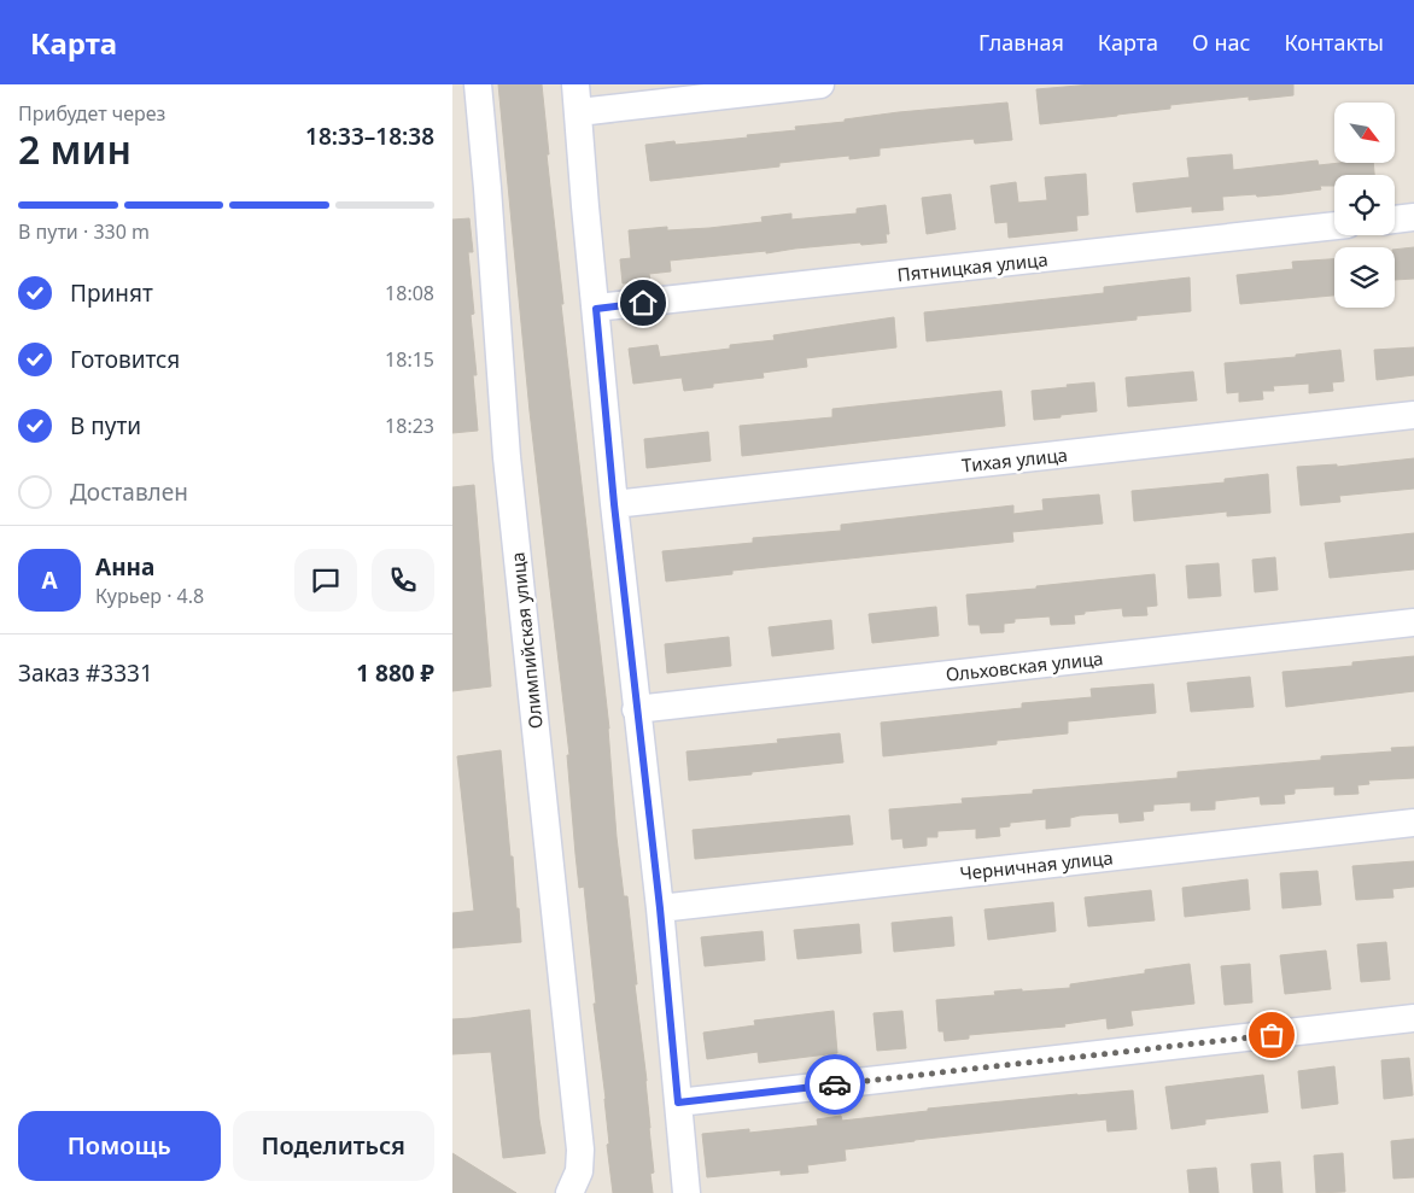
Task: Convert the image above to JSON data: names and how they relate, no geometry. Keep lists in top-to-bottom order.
{
  "streets": {
    "street": [
      "Пятницкая улица",
      "Тихая улица",
      "Олимпийская улица",
      "Ольховская улица",
      "Черничная улица"
    ]
  },
  "north": "bottom right",
  "page": {
    "header": "Карта",
    "nav": [
      "Главная",
      "Карта",
      "О нас",
      "Контакты"
    ],
    "heading": ["2 мин", "Прибудет через", "18:33–18:38"],
    "panel": [
      "Анна",
      "Курьер · 4.8",
      "Заказ #3331",
      "1 880 ₽"
    ],
    "bar": "В пути · 330 m",
    "list": [
      ["Принят", "18:08"],
      ["Готовится", "18:15"],
      ["В пути", "18:23"],
      "Доставлен"
    ],
    "round": "А",
    "buttons": ["Помощь", "Поделиться"]
  }
}
